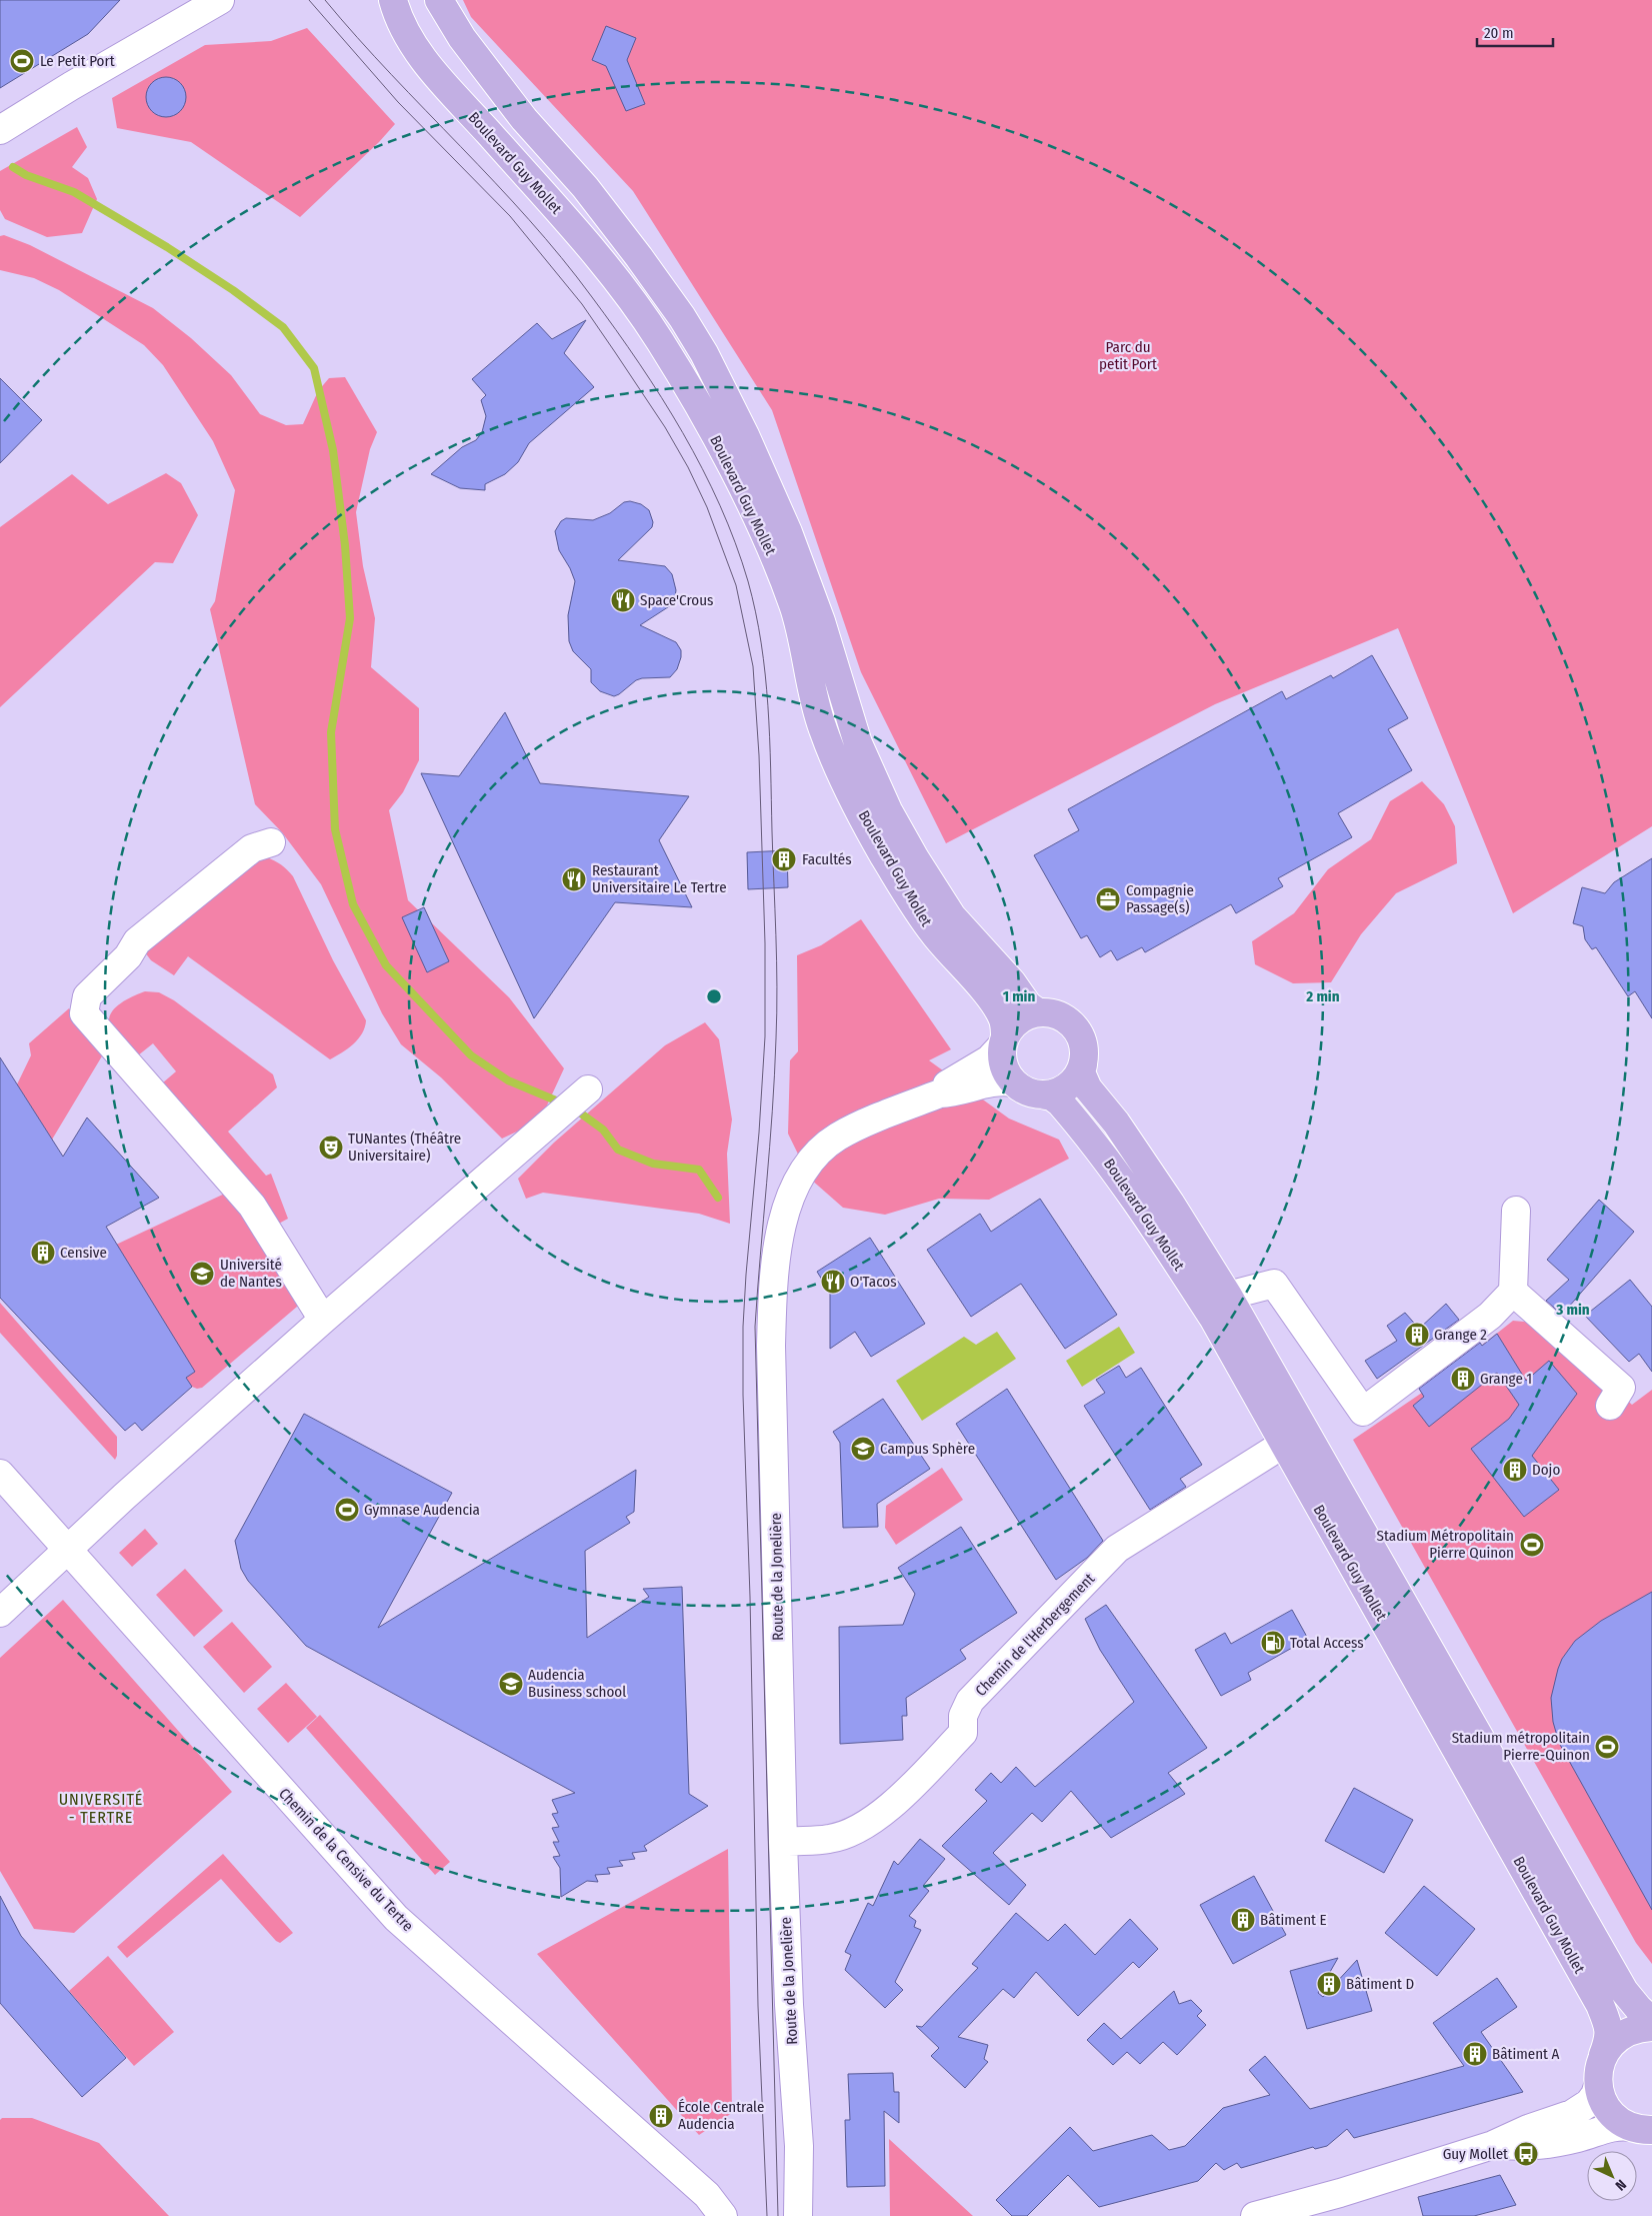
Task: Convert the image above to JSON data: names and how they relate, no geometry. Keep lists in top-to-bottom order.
{
  "streets": {
    "main road": ["Boulevard Guy Mollet"],
    "street": ["Route de la Jonelière", "Chemin de l'Herbergement", "Chemin de la Censive du Tertre"]
  },
  "crossings": [
    ["Boulevard Guy Mollet", "Route de la Jonelière"],
    ["Boulevard Guy Mollet", "Chemin de l'Herbergement"],
    ["Route de la Jonelière", "Chemin de l'Herbergement"]
  ],
  "districts": ["UNIVERSITÉ - TERTRE"],
  "parks": ["Parc du petit Port"],
  "places": {
    "sports": [
      "Le Petit Port",
      "Gymnase Audencia",
      "Stadium Métropolitain Pierre Quinon",
      "Stadium métropolitain Pierre-Quinon"
    ],
    "restaurant": ["Space'Crous", "Restaurant Universitaire Le Tertre", "O'Tacos"],
    "building": [
      "Facultés",
      "Censive",
      "Grange 2",
      "Grange 1",
      "Dojo",
      "Bâtiment E",
      "Bâtiment D",
      "Bâtiment A",
      "École Centrale Audencia"
    ],
    "office": ["Compagnie Passage(s)"],
    "theatre": ["TUNantes (Théâtre Universitaire)"],
    "school or university": ["Université de Nantes", "Campus Sphère", "Audencia Business school"],
    "fuel station": ["Total Access"],
    "bus stop": ["Guy Mollet"]
  },
  "scale_bar": "20 m",
  "north": "bottom right",
  "rings": ["1 min", "2 min", "3 min"]
}
